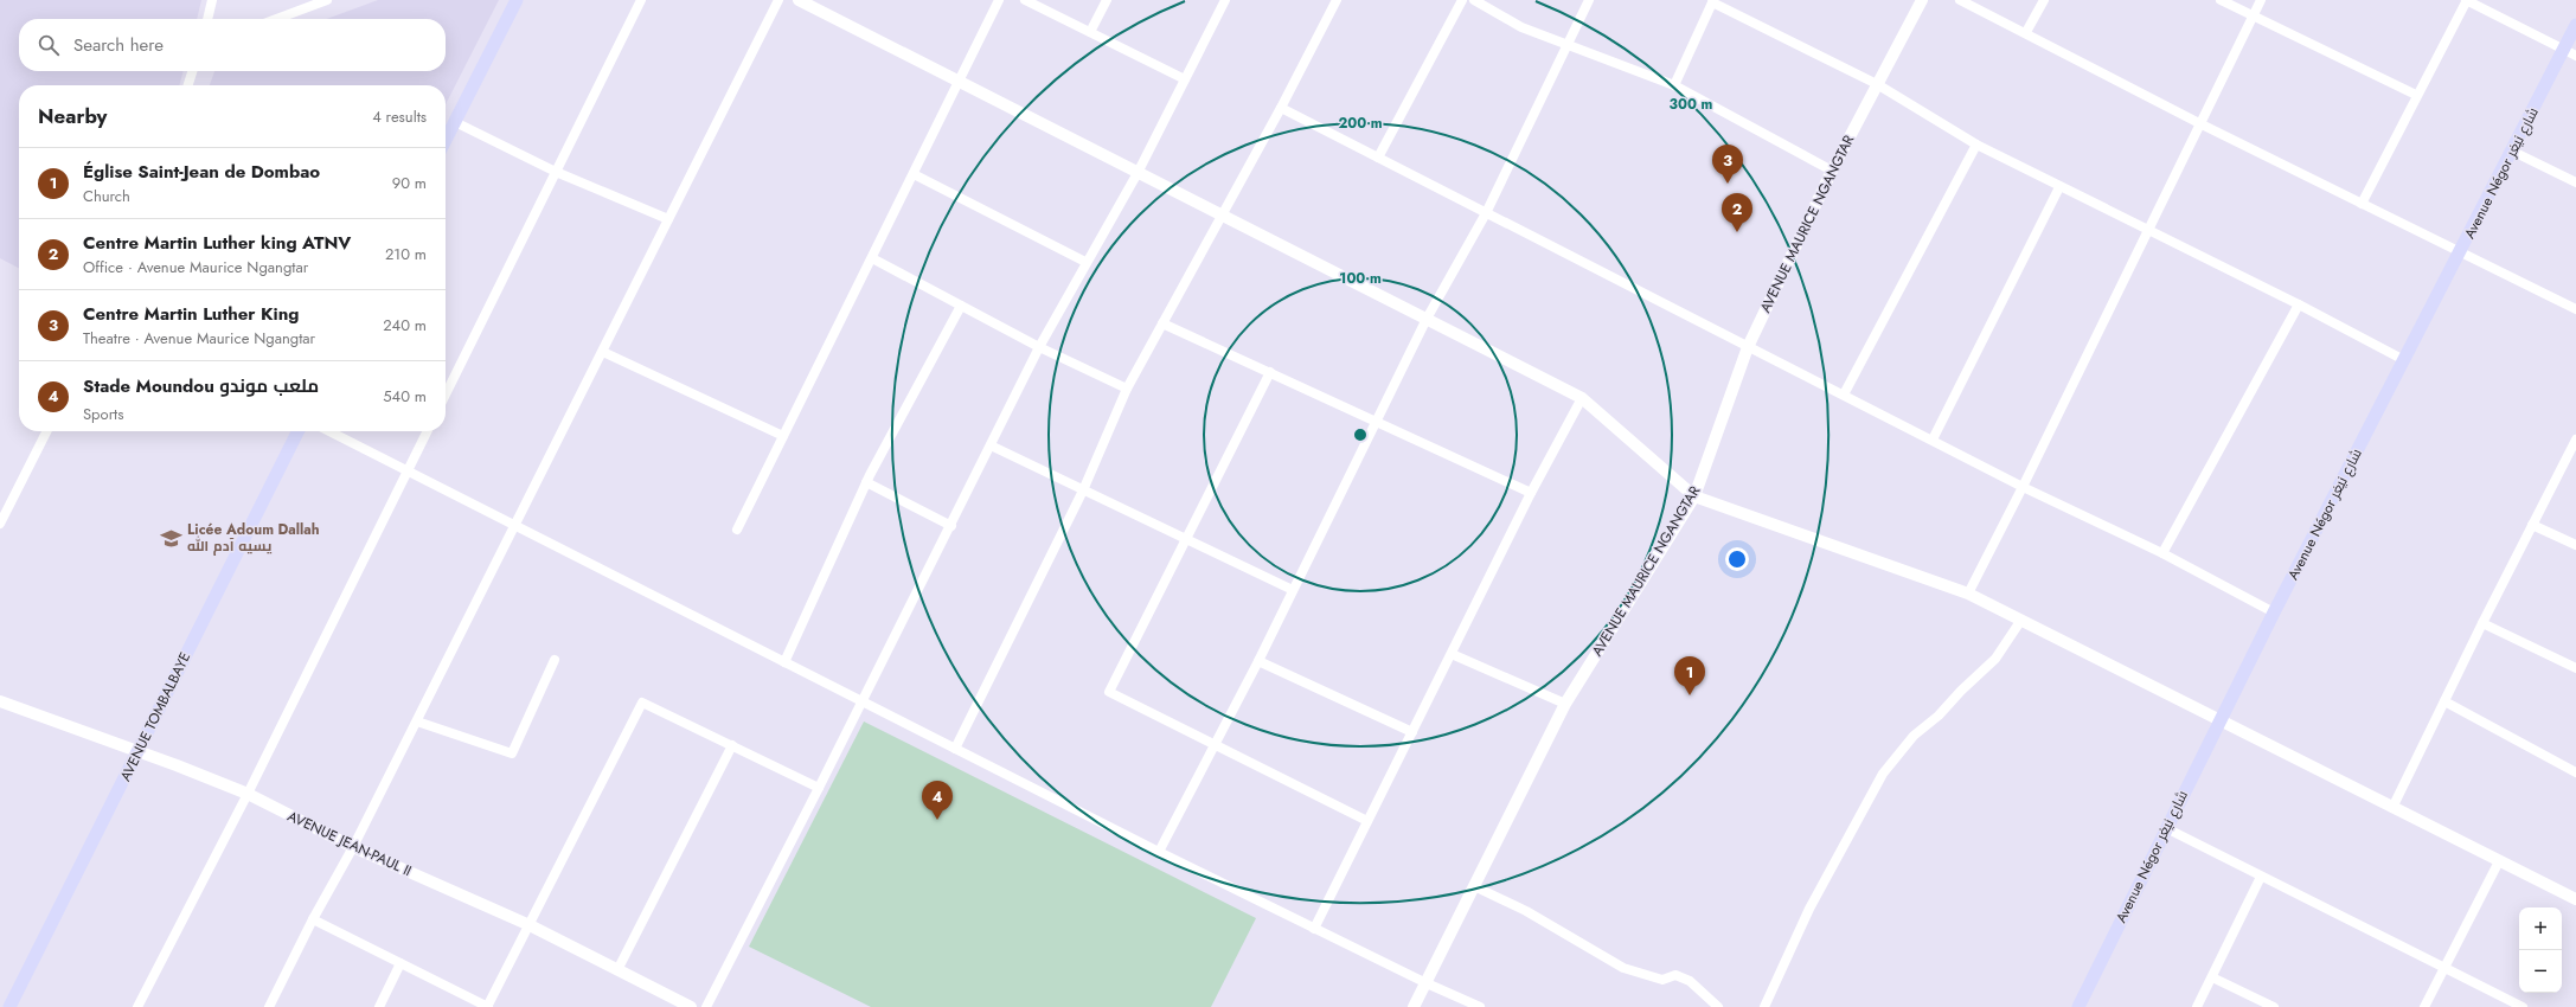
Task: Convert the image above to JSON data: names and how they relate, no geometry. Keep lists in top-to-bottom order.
{
  "streets": {
    "main road": ["Avenue Négor شارع نيغر", "AVENUE TOMBALBAYE"],
    "street": ["AVENUE MAURICE NGANGTAR", "AVENUE JEAN-PAUL II"]
  },
  "crossings": [
    ["AVENUE TOMBALBAYE", "AVENUE JEAN-PAUL II"]
  ],
  "places": {
    "school or university": ["Licée Adoum Dallah يسيه آدم الله"]
  },
  "page": {
    "search": "Search here",
    "heading": ["Nearby", "4 results"],
    "pins": [
      "3",
      "2",
      "1",
      "4"
    ],
    "list": [
      {
        "mark": "1",
        "name": "Église Saint-Jean de Dombao",
        "note": "Church",
        "value": "90 m"
      },
      {
        "mark": "2",
        "name": "Centre Martin Luther king ATNV",
        "note": "Office · Avenue Maurice Ngangtar",
        "value": "210 m"
      },
      {
        "mark": "3",
        "name": "Centre Martin Luther King",
        "note": "Theatre · Avenue Maurice Ngangtar",
        "value": "240 m"
      },
      {
        "mark": "4",
        "name": "Stade Moundou ملعب موندو",
        "note": "Sports",
        "value": "540 m"
      }
    ],
    "map_buttons": ["+", "−"]
  },
  "rings": ["300 m", "200 m", "100 m"]
}
